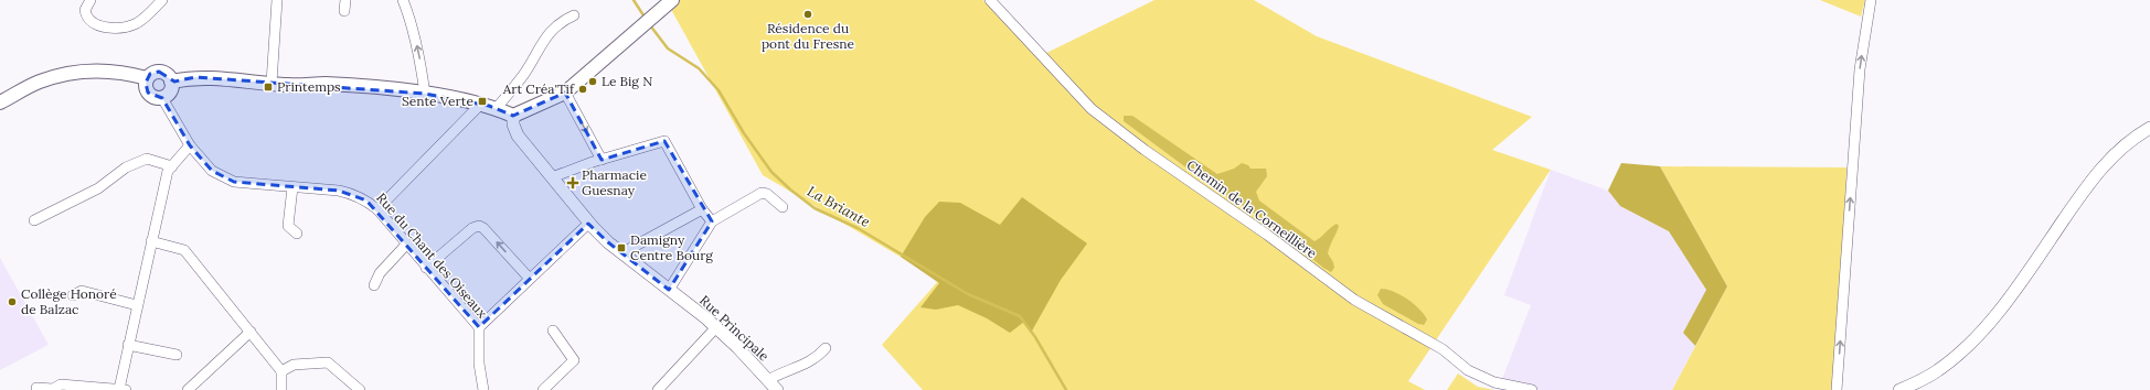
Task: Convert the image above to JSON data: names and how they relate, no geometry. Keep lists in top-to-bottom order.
{
  "streets": {
    "street": ["Chemin de la Corneillière", "Rue du Chant des Oiseaux", "Rue Principale"]
  },
  "water": ["La Briante"],
  "places": {
    "other": [
      "Résidence du pont du Fresne",
      "Le Big N",
      "Art Créa'Tif",
      "Collège Honoré de Balzac"
    ],
    "transit": ["Printemps", "Sente Verte", "Damigny Centre Bourg"],
    "health": ["Pharmacie Guesnay"]
  }
}
